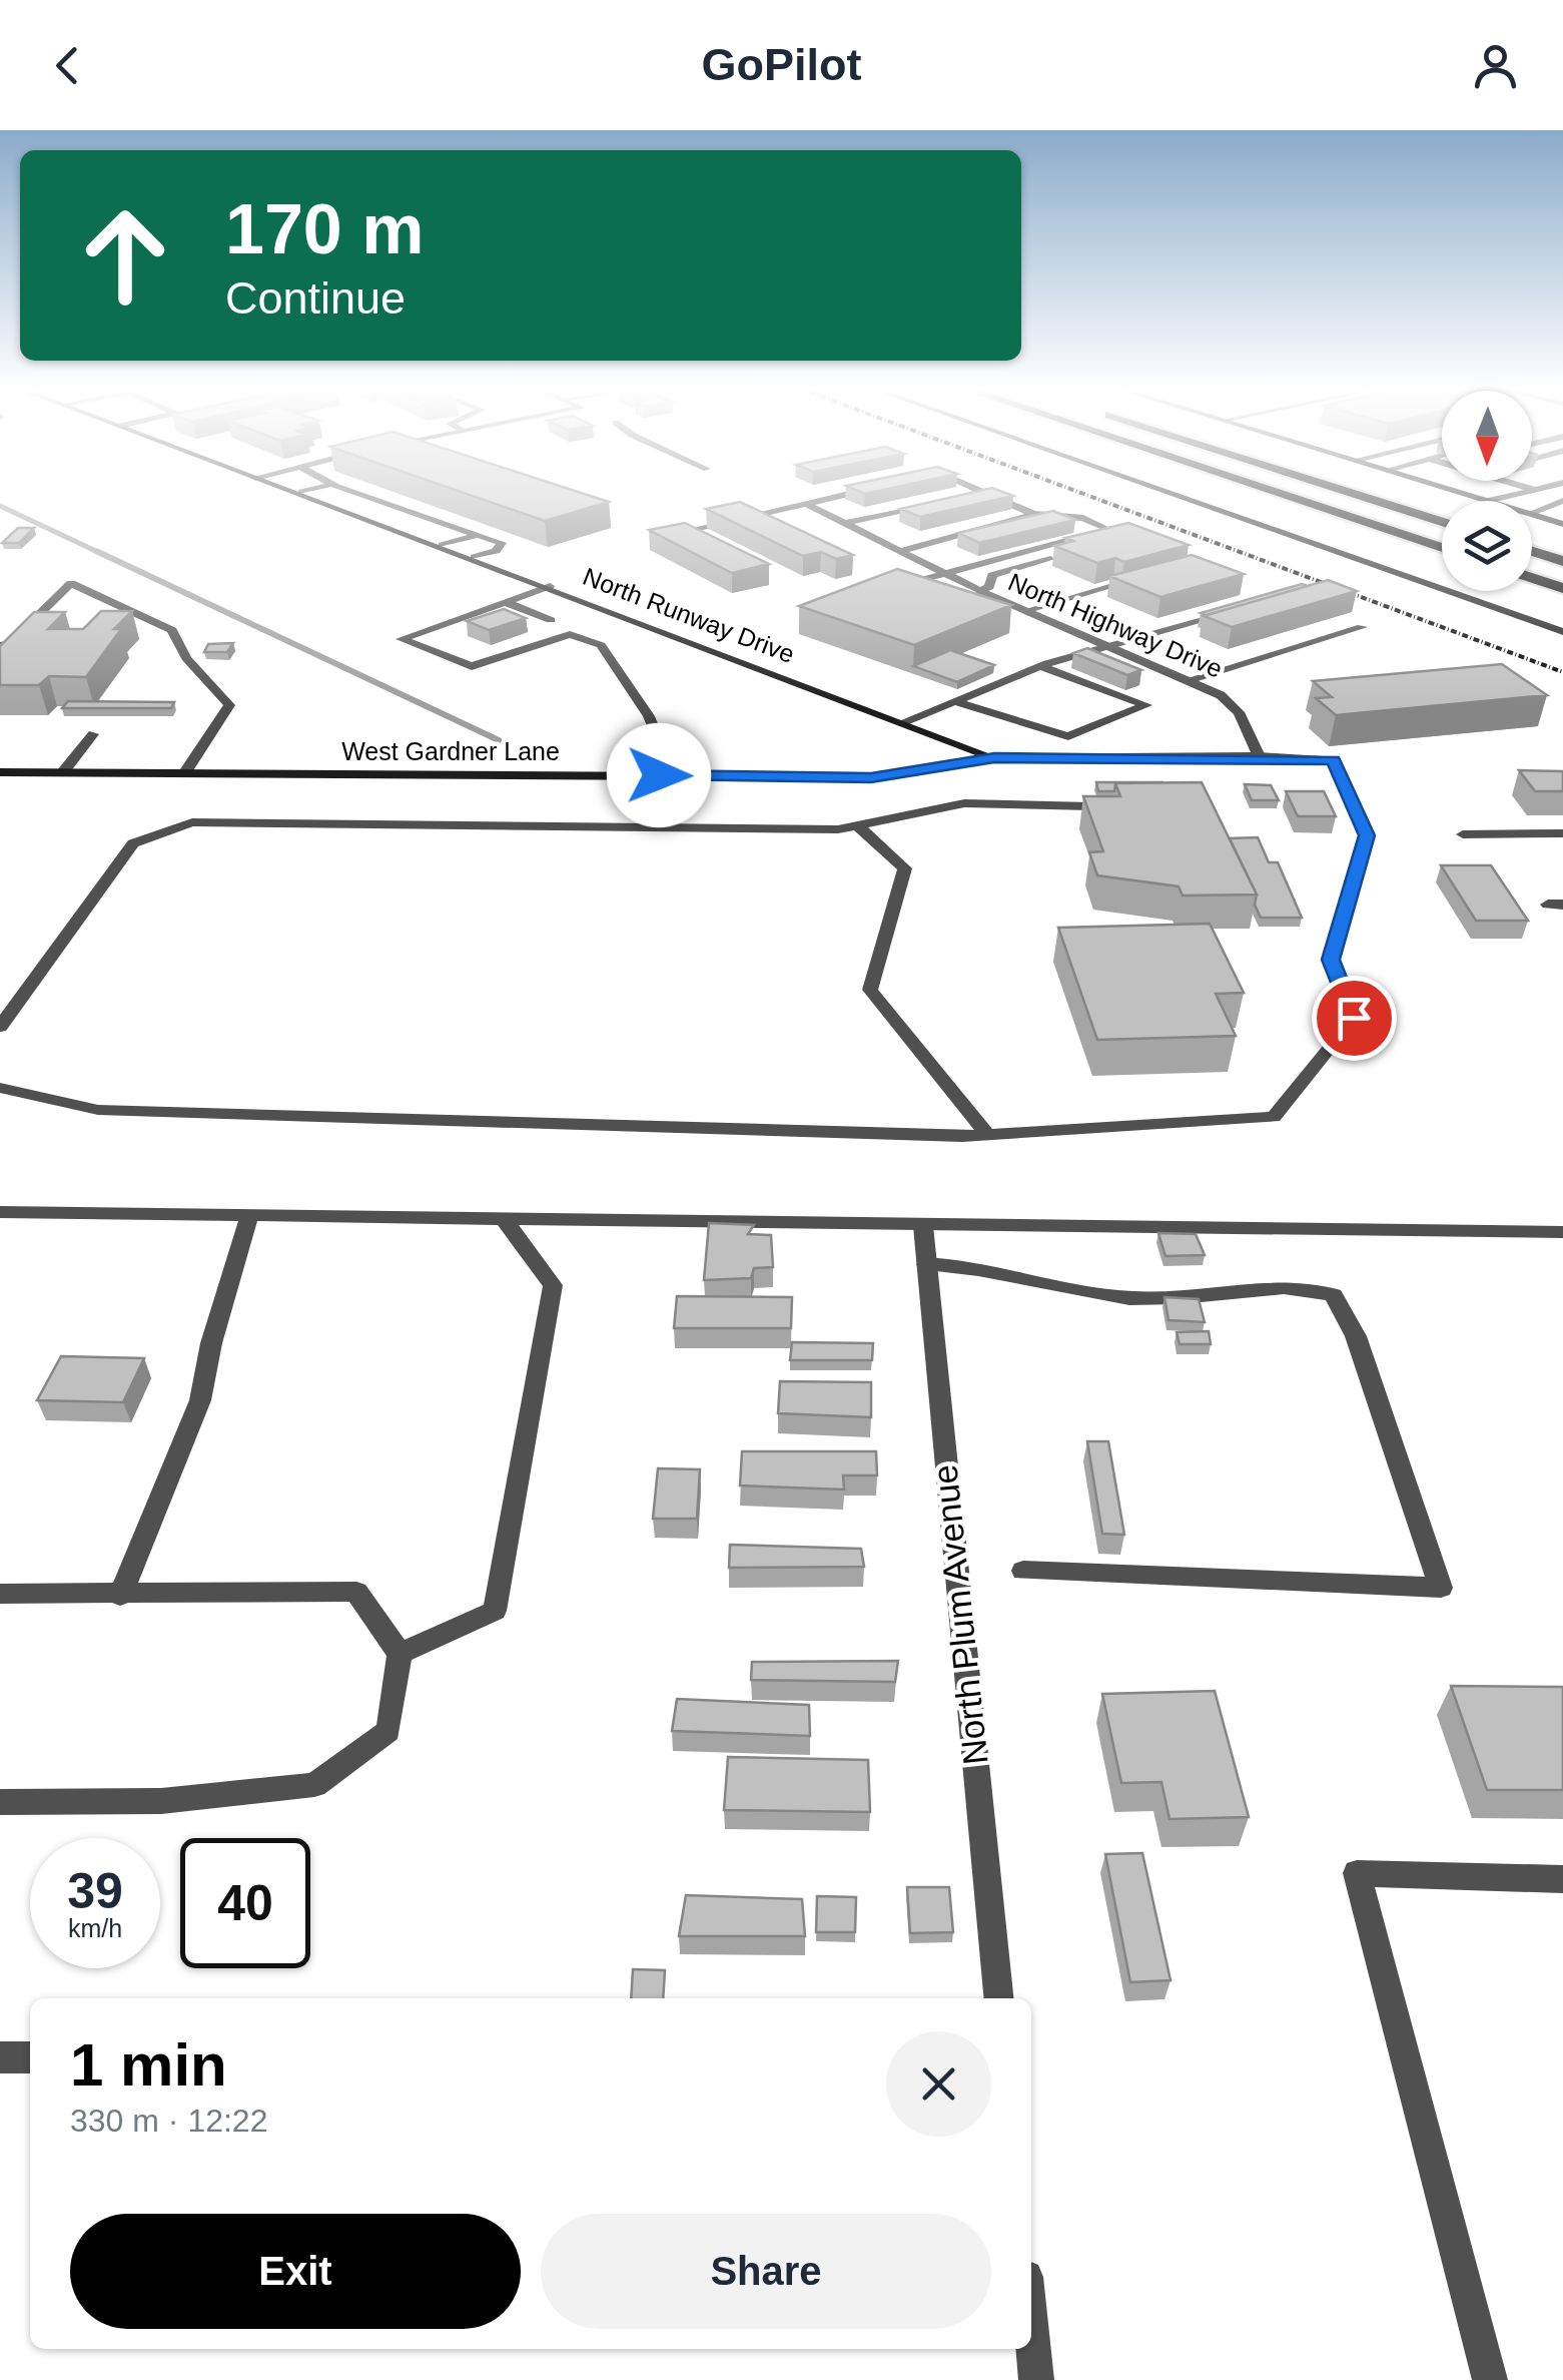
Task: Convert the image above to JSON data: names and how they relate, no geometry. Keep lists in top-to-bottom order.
{
  "streets": {
    "street": [
      "North Runway Drive",
      "North Highway Drive",
      "West Gardner Lane",
      "North Plum Avenue"
    ]
  },
  "crossings": [
    ["North Runway Drive", "West Gardner Lane"],
    ["North Highway Drive", "West Gardner Lane"]
  ],
  "north": "bottom",
  "page": {
    "header": "GoPilot",
    "turn": ["170 m", "Continue"],
    "speed": "39 km/h",
    "limit": "40",
    "heading": ["1 min", "330 m · 12:22"],
    "buttons": ["Exit", "Share"]
  }
}
